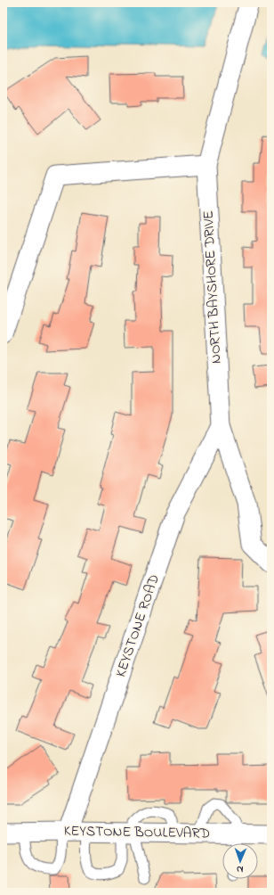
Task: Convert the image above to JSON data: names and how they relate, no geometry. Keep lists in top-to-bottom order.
{
  "streets": {
    "street": ["NORTH BAYSHORE DRIVE", "KEYSTONE ROAD", "KEYSTONE BOULEVARD"]
  },
  "crossings": [
    ["NORTH BAYSHORE DRIVE", "KEYSTONE ROAD"],
    ["KEYSTONE ROAD", "KEYSTONE BOULEVARD"]
  ],
  "north": "bottom"
}
